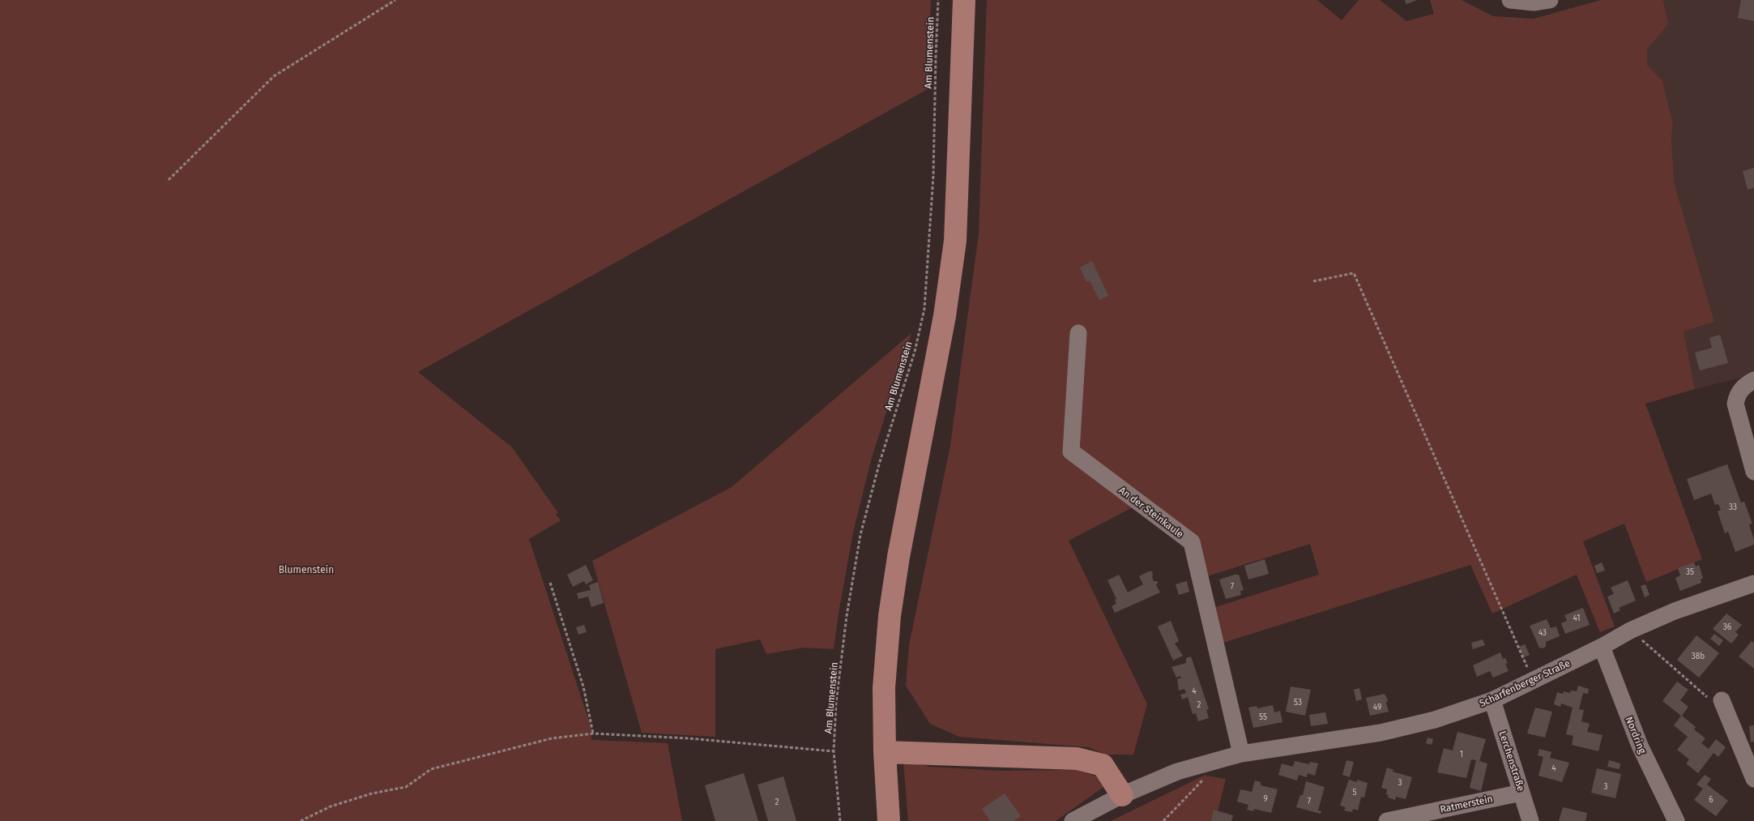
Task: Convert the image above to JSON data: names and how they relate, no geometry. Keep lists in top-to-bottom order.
{
  "streets": {
    "street": [
      "An der Steinkaule",
      "Scharfenberger Straße",
      "Nordring",
      "Lerchenstraße",
      "Ratmerstein"
    ],
    "path": ["Am Blumenstein"]
  },
  "crossings": [
    ["An der Steinkaule", "Scharfenberger Straße"],
    ["Scharfenberger Straße", "Nordring"],
    ["Scharfenberger Straße", "Lerchenstraße"],
    ["Lerchenstraße", "Ratmerstein"]
  ],
  "parks": ["Blumenstein"],
  "house_numbers": [
    "33",
    "35",
    "7",
    "41",
    "36",
    "43",
    "38b",
    "4",
    "53",
    "2",
    "49",
    "55",
    "1",
    "4",
    "3",
    "3",
    "5",
    "9",
    "6",
    "7",
    "2"
  ]
}
